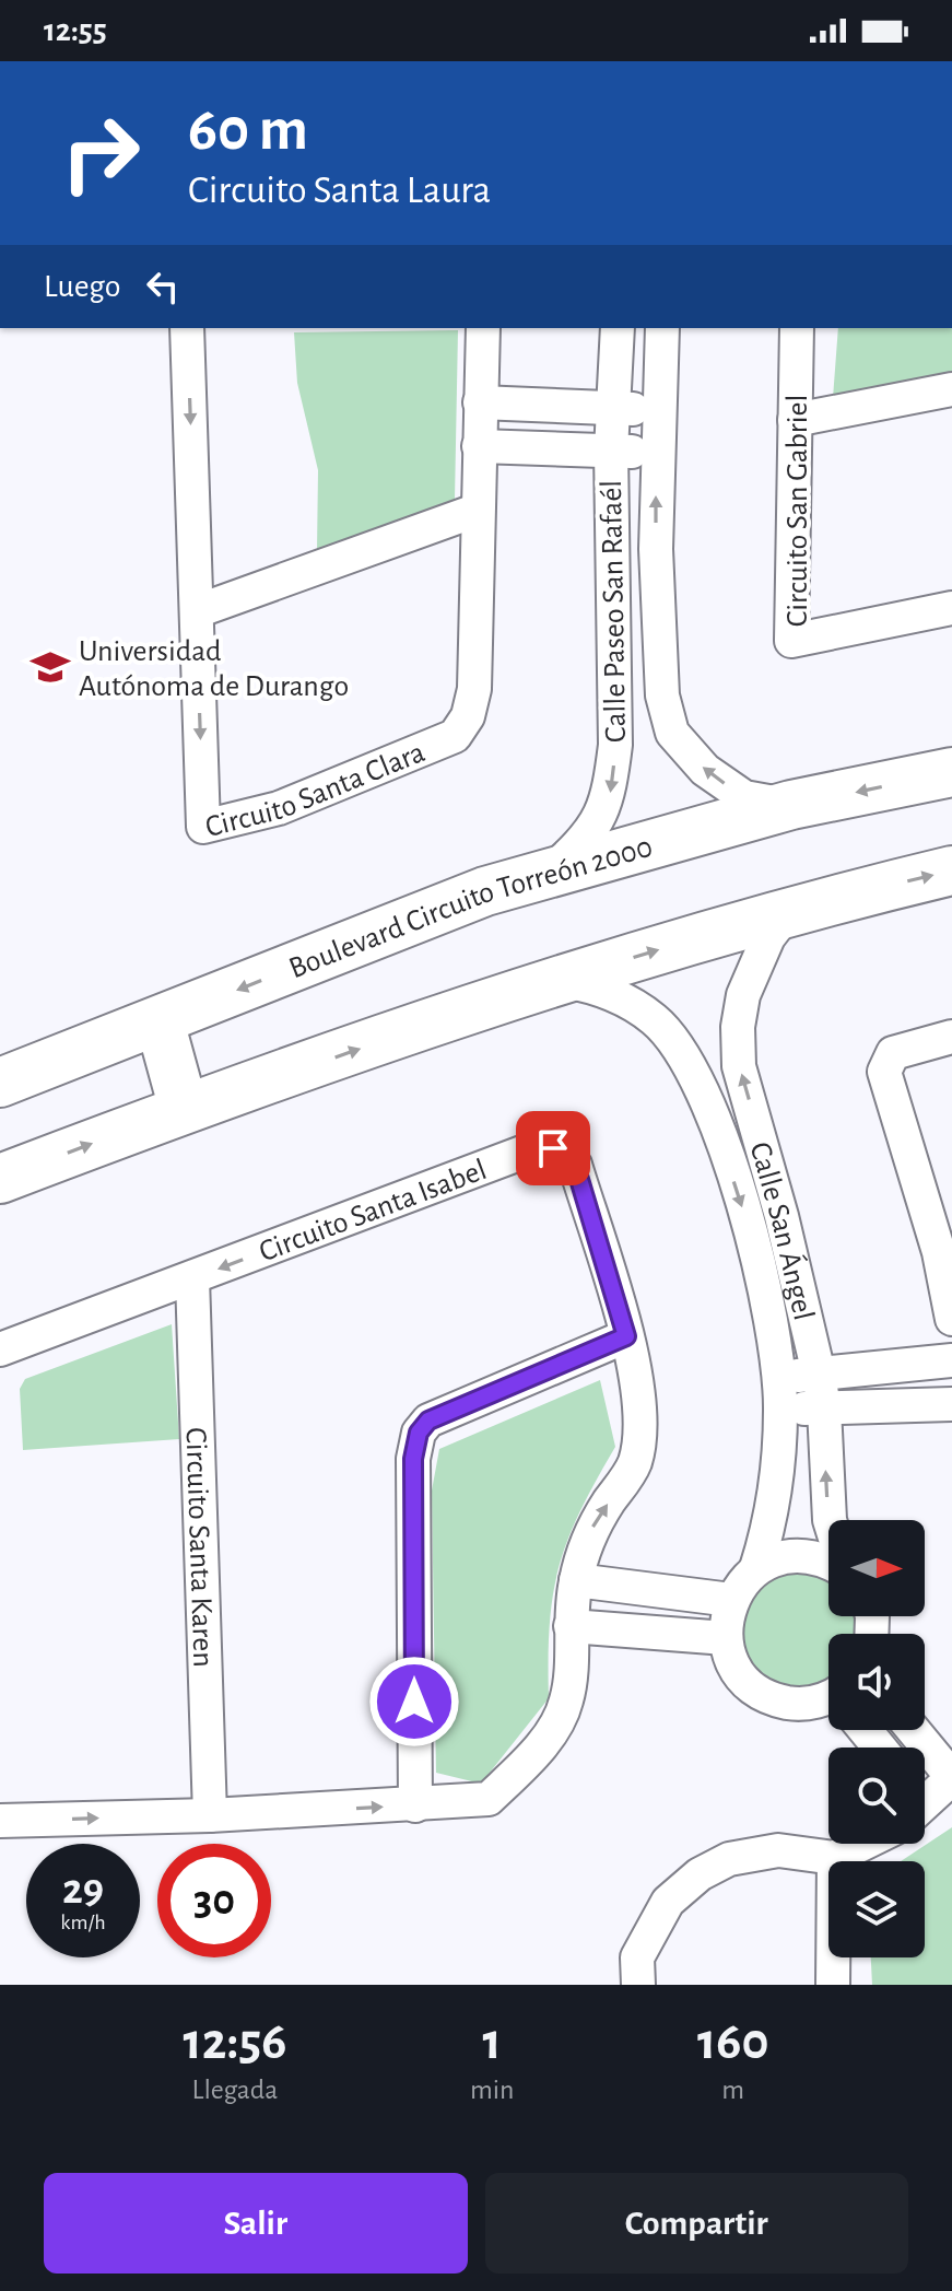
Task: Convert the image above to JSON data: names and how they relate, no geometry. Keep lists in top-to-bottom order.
{
  "streets": {
    "main road": ["Boulevard Circuito Torreón 2000"],
    "street": [
      "Circuito San Gabriel",
      "Calle Paseo San Rafaél",
      "Circuito Santa Clara",
      "Circuito Santa Isabel",
      "Calle San Ángel",
      "Circuito Santa Karen"
    ]
  },
  "crossings": [
    ["Calle Paseo San Rafaél", "Boulevard Circuito Torreón 2000"],
    ["Circuito Santa Isabel", "Circuito Santa Karen"]
  ],
  "places": {
    "school or university": ["Universidad Autónoma de Durango"]
  },
  "north": "right",
  "page": {
    "status": "12:55",
    "turn": ["60 m", "Circuito Santa Laura"],
    "then": "Luego",
    "speed": "29 km/h",
    "limit": "30",
    "eta": [
      "12:56",
      "Llegada",
      "1",
      "min",
      "160",
      "m"
    ],
    "buttons": ["Salir", "Compartir"]
  }
}
